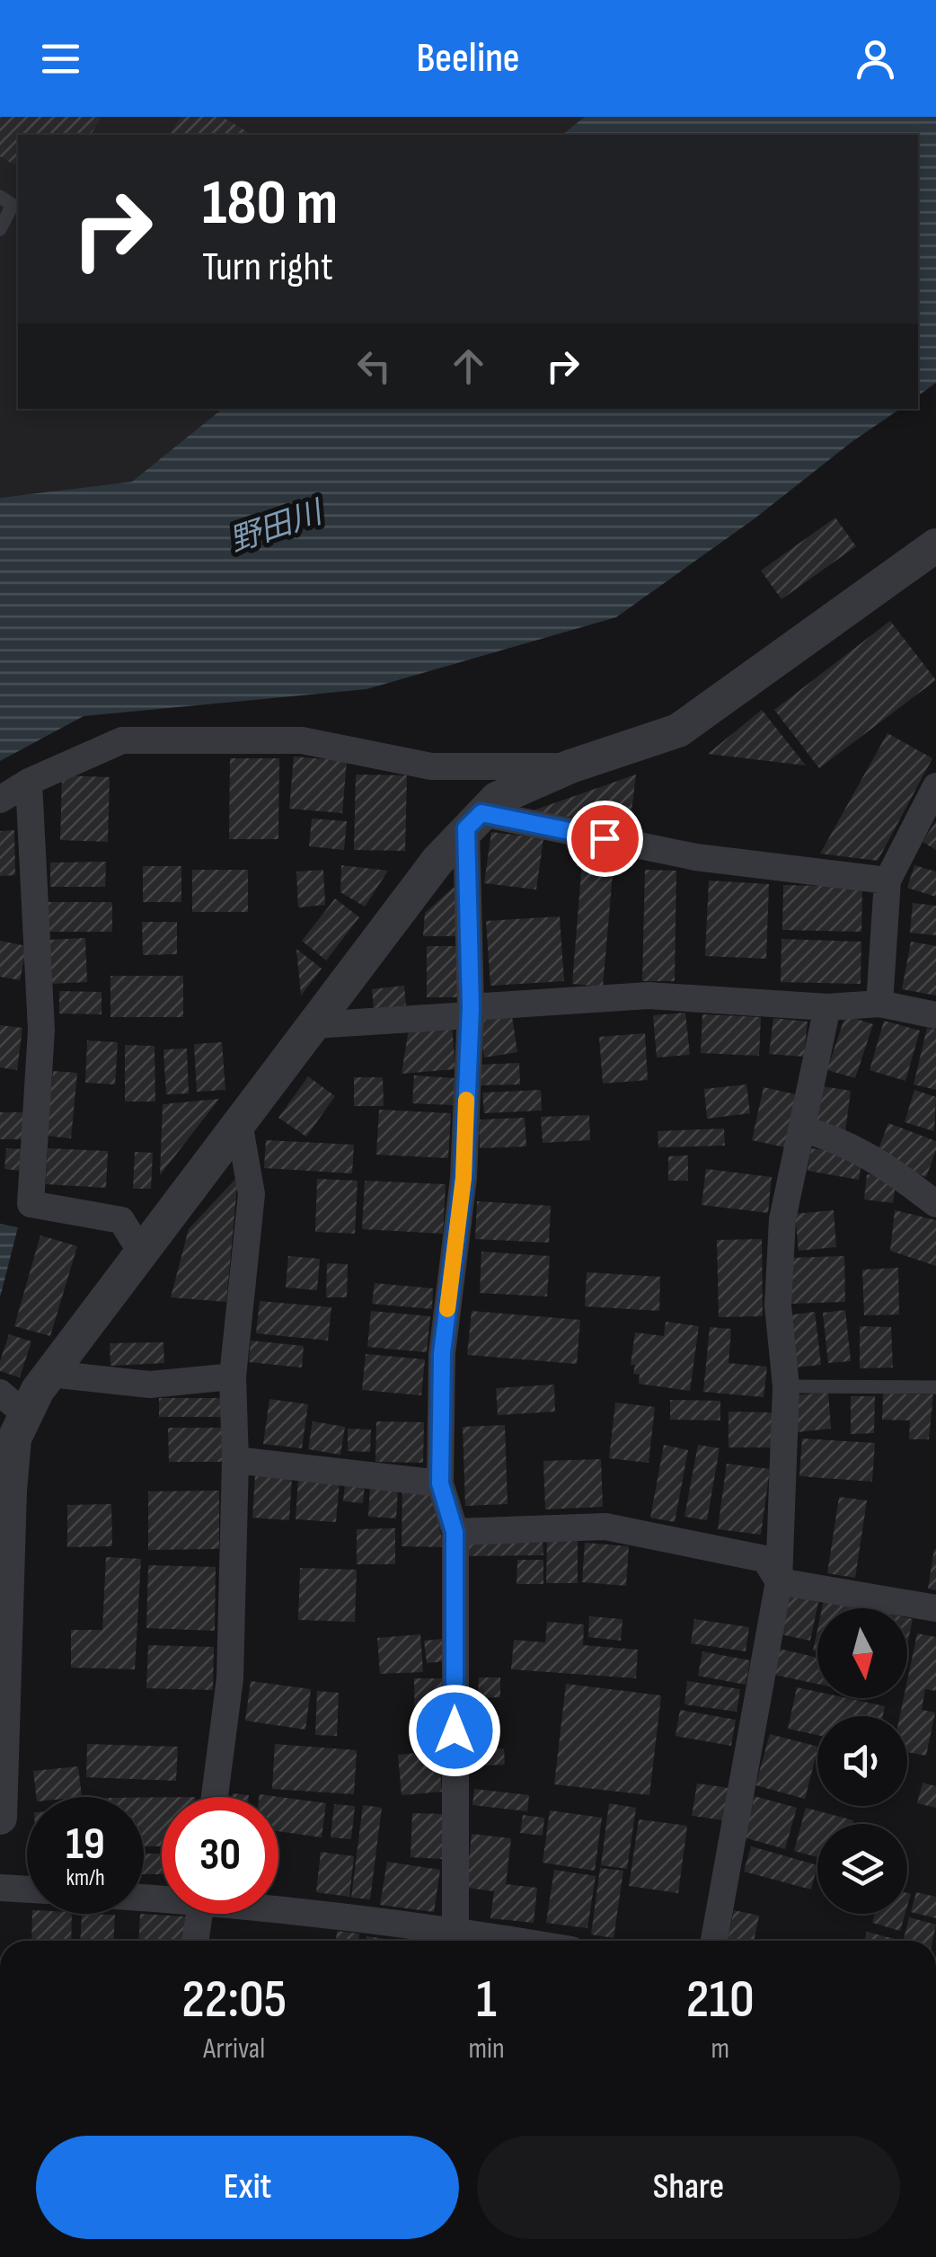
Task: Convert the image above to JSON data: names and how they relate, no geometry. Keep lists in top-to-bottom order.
{
  "water": ["野田川"],
  "north": "bottom",
  "page": {
    "header": "Beeline",
    "turn": ["180 m", "Turn right"],
    "speed": "19 km/h",
    "limit": "30",
    "eta": [
      "22:05",
      "Arrival",
      "1",
      "min",
      "210",
      "m"
    ],
    "buttons": ["Exit", "Share"]
  }
}
